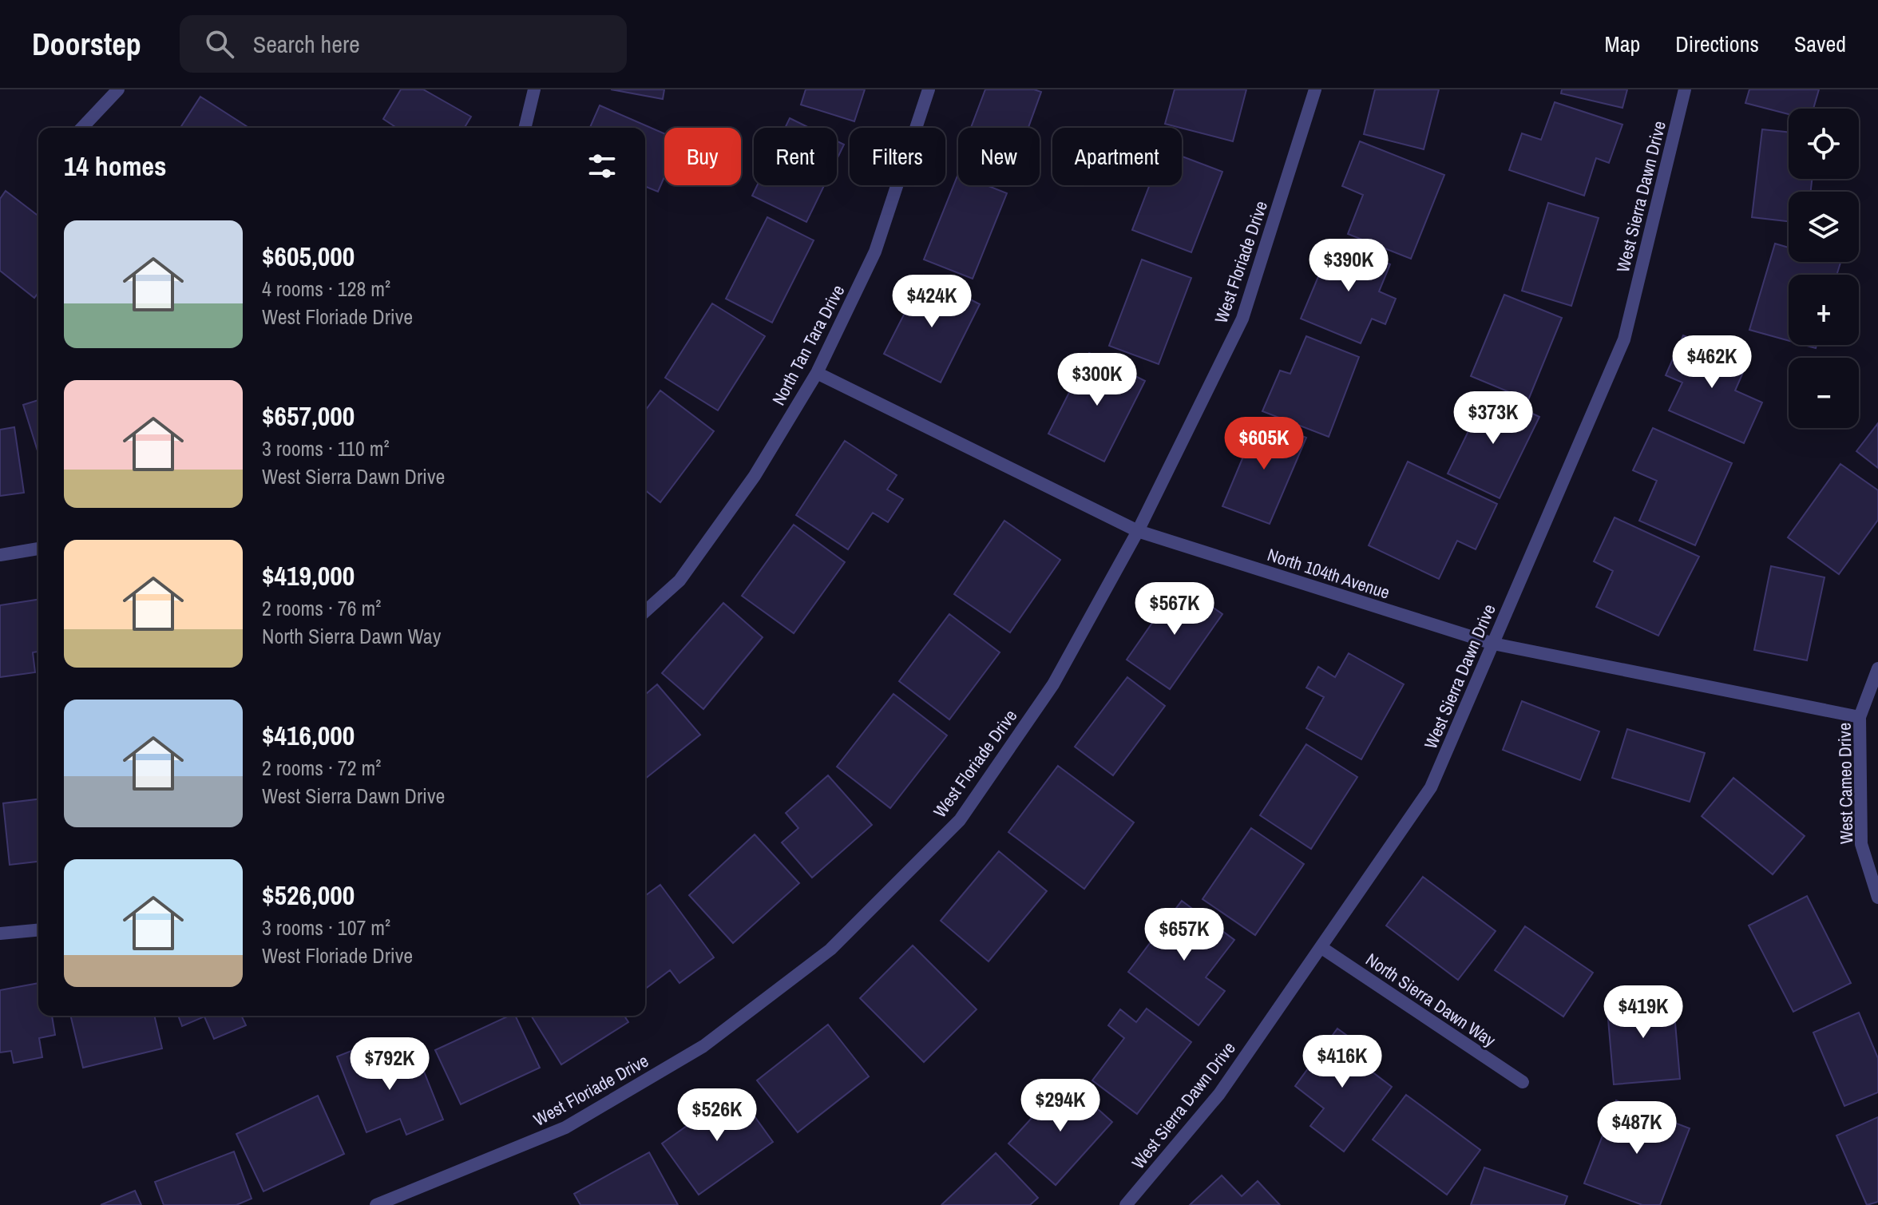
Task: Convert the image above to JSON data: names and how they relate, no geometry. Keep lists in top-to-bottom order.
{
  "streets": {
    "street": [
      "West Sierra Dawn Drive",
      "West Floriade Drive",
      "North Tan Tara Drive",
      "North 104th Avenue",
      "West Cameo Drive",
      "North Sierra Dawn Way"
    ]
  },
  "crossings": [
    ["West Sierra Dawn Drive", "North 104th Avenue"],
    ["West Sierra Dawn Drive", "North Sierra Dawn Way"],
    ["West Floriade Drive", "North 104th Avenue"],
    ["North Tan Tara Drive", "North 104th Avenue"],
    ["North 104th Avenue", "West Cameo Drive"]
  ],
  "page": {
    "header": "Doorstep",
    "search": "Search here",
    "nav": ["Map", "Directions", "Saved"],
    "map_buttons": ["+", "−"],
    "chip": [
      "Buy",
      "Rent",
      "Filters",
      "New",
      "Apartment"
    ],
    "heading": "14 homes",
    "list": [
      {
        "name": "$605,000",
        "note": "4 rooms · 128 m² · West Floriade Drive"
      },
      {
        "name": "$657,000",
        "note": "3 rooms · 110 m² · West Sierra Dawn Drive"
      },
      {
        "name": "$419,000",
        "note": "2 rooms · 76 m² · North Sierra Dawn Way"
      },
      {
        "name": "$416,000",
        "note": "2 rooms · 72 m² · West Sierra Dawn Drive"
      },
      {
        "name": "$526,000",
        "note": "3 rooms · 107 m² · West Floriade Drive"
      }
    ],
    "price": [
      "$390K",
      "$424K",
      "$462K",
      "$300K",
      "$373K",
      "$605K",
      "$567K",
      "$657K",
      "$419K",
      "$416K",
      "$792K",
      "$294K",
      "$526K",
      "$487K"
    ]
  }
}
